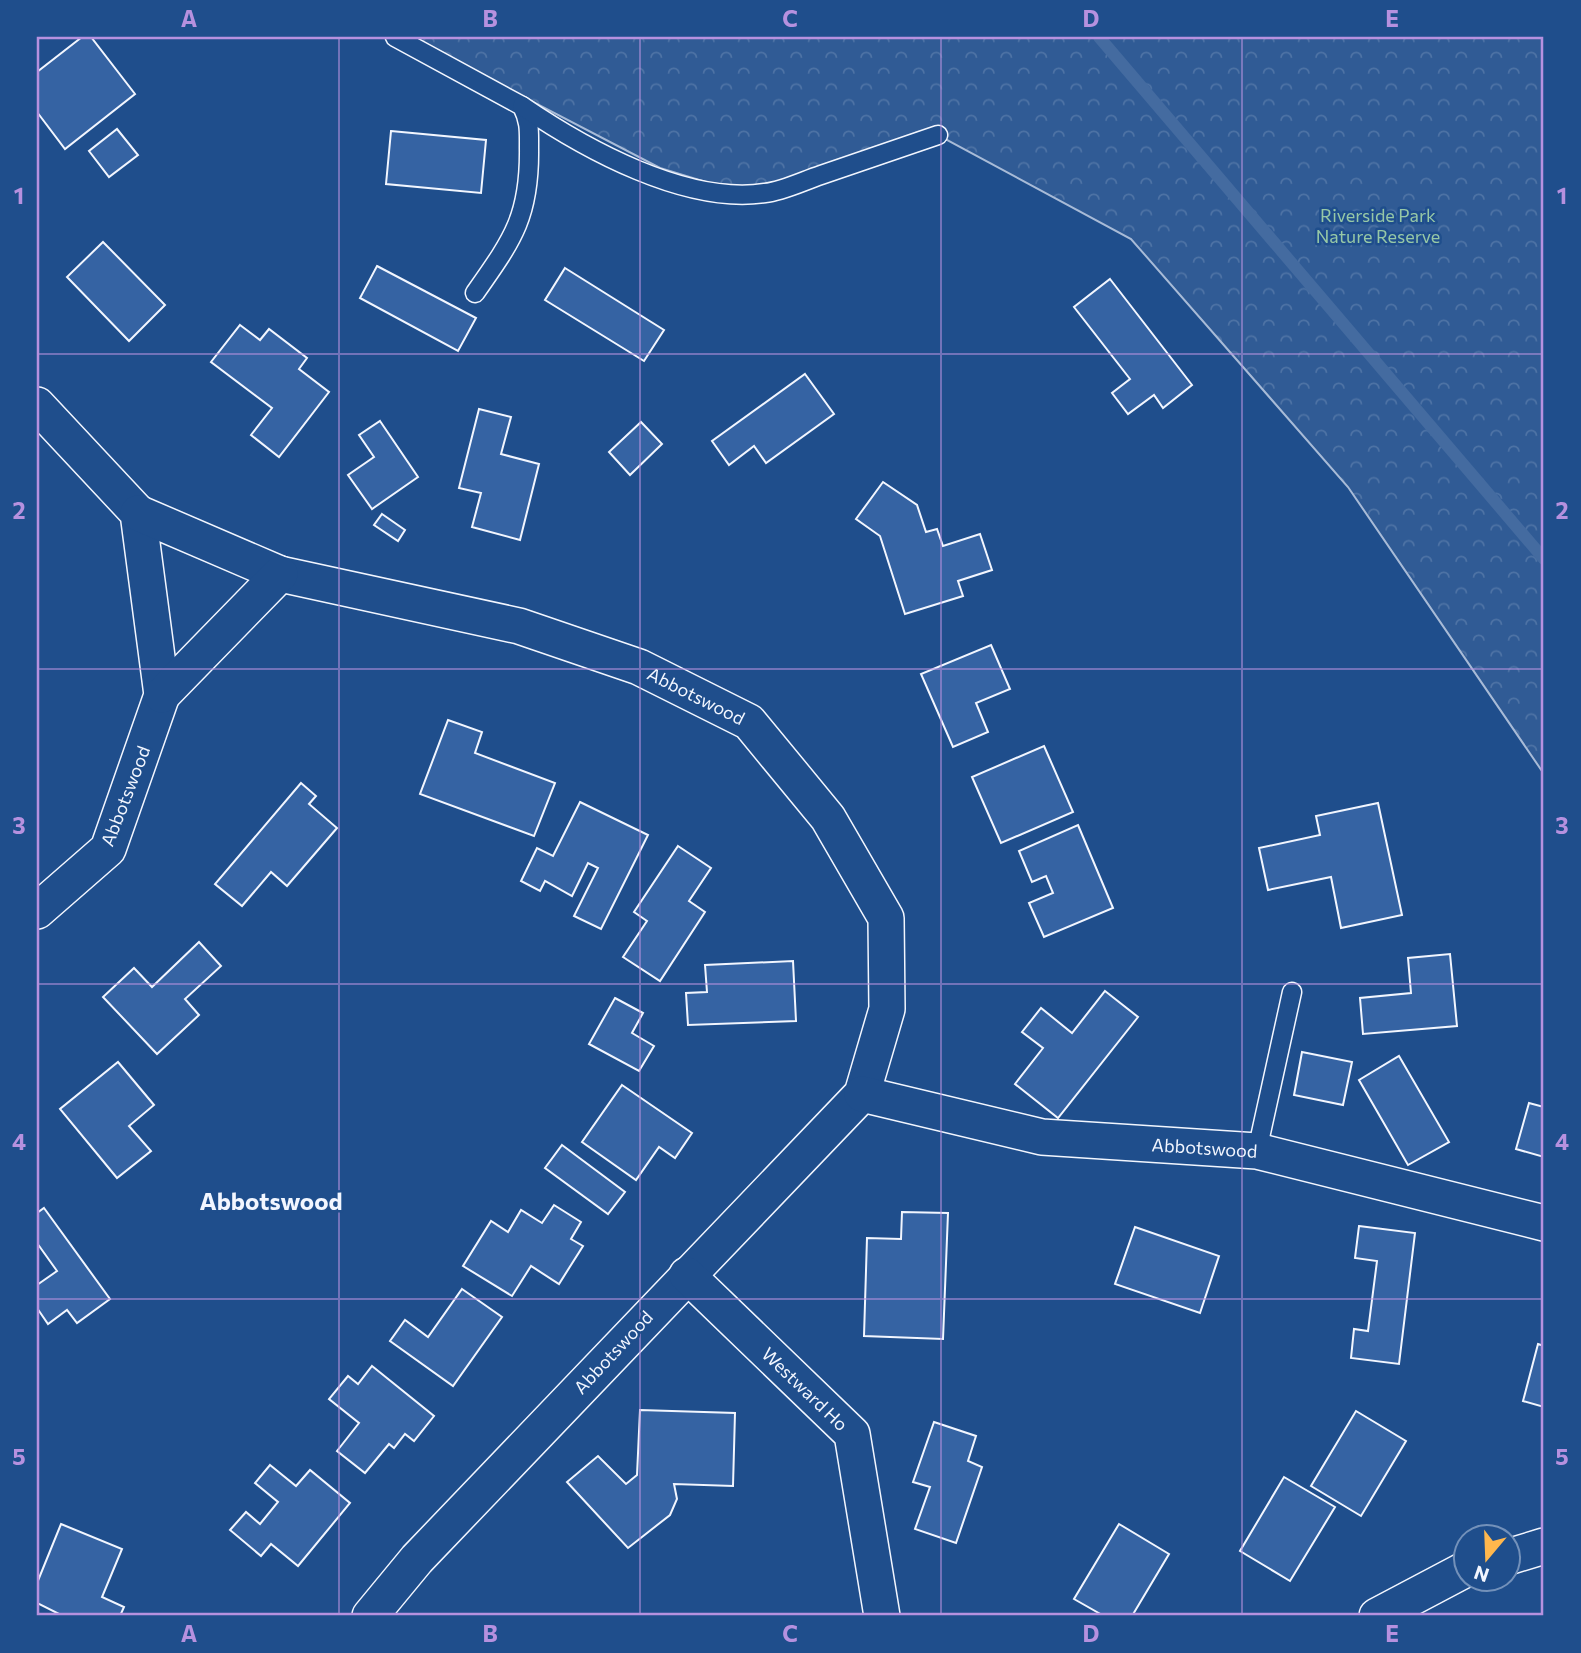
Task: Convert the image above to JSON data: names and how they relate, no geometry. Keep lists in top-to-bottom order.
{
  "streets": {
    "street": ["Abbotswood", "Westward Ho"]
  },
  "crossings": [
    ["Abbotswood", "Westward Ho"]
  ],
  "districts": ["Abbotswood"],
  "parks": ["Riverside Park Nature Reserve"],
  "north": "bottom",
  "grid": {
    "columns": [
      "A",
      "B",
      "C",
      "D",
      "E"
    ],
    "rows": [
      "1",
      "2",
      "3",
      "4",
      "5"
    ]
  }
}
